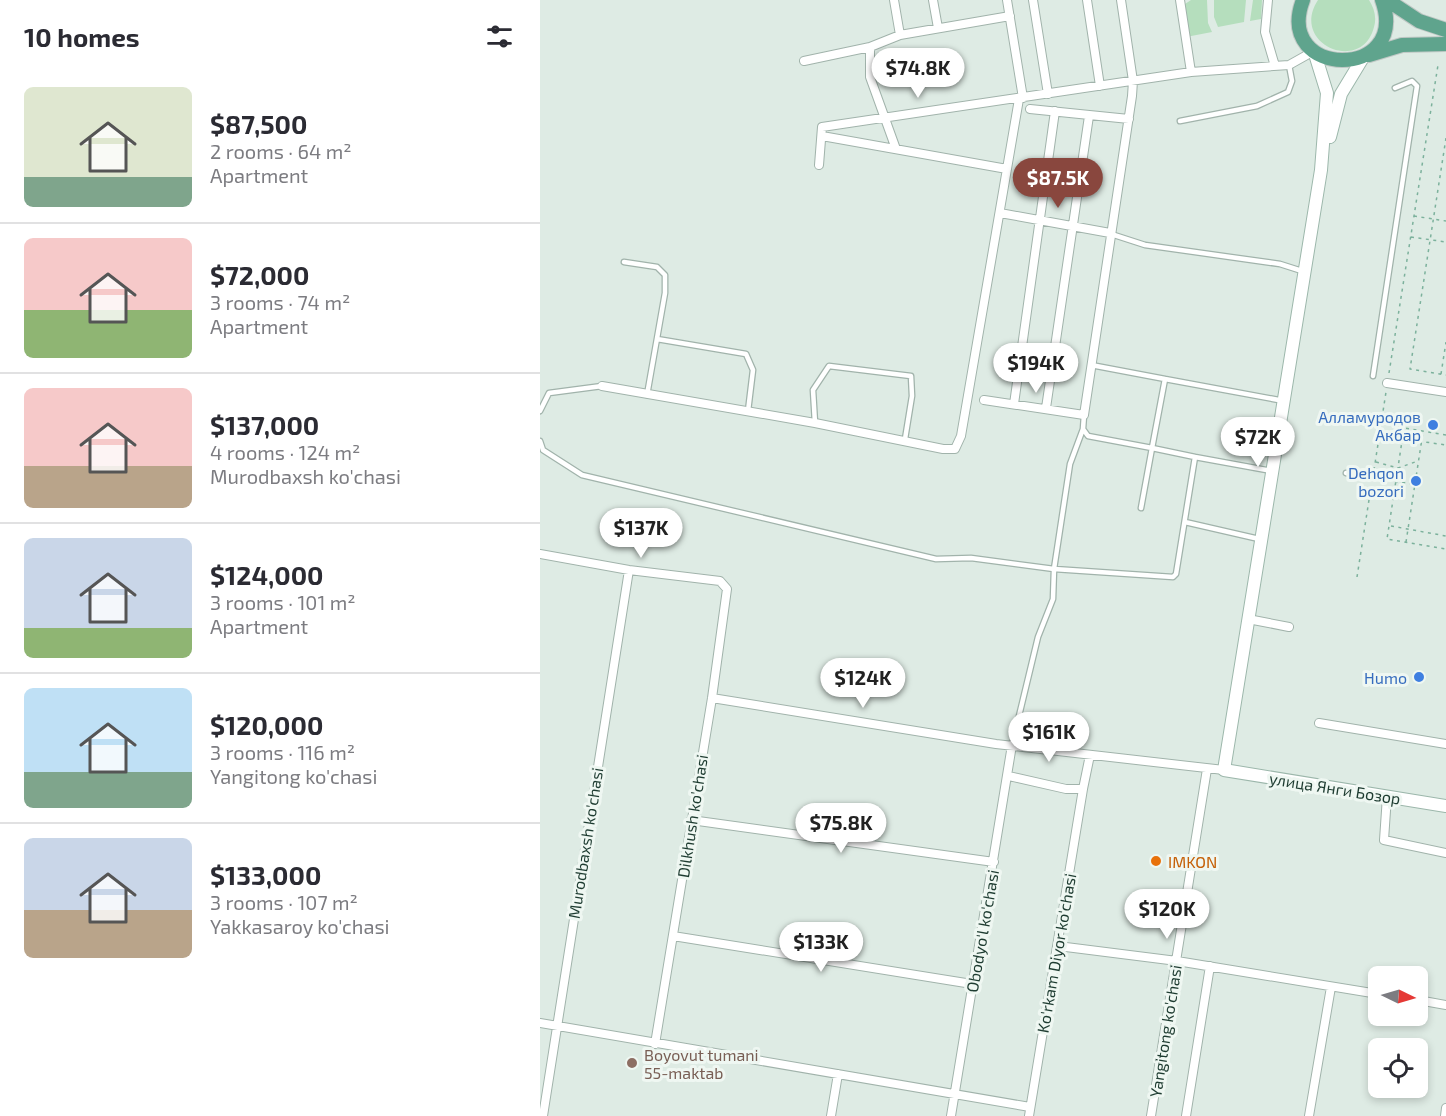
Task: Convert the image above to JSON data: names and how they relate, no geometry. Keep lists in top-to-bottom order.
{
  "streets": {
    "street": [
      "улица Янги Бозор",
      "Dilkhush ko'chasi",
      "Murodbaxsh ko'chasi",
      "Obodyo'l ko'chasi",
      "Ko'rkam Diyor ko'chasi",
      "Yangitong ko'chasi"
    ]
  },
  "crossings": [
    ["Dilkhush ko'chasi", "Murodbaxsh ko'chasi"]
  ],
  "places": [
    "Алламуродов Акбар",
    "Dehqon bozori",
    "Humo",
    "IMKON",
    "Boyovut tumani 55-maktab"
  ],
  "north": "right",
  "page": {
    "heading": "10 homes",
    "price": [
      "$74.8K",
      "$87.5K",
      "$194K",
      "$72K",
      "$137K",
      "$124K",
      "$161K",
      "$75.8K",
      "$120K",
      "$133K"
    ],
    "list": [
      {
        "name": "$87,500",
        "note": "2 rooms · 64 m² · Apartment"
      },
      {
        "name": "$72,000",
        "note": "3 rooms · 74 m² · Apartment"
      },
      {
        "name": "$137,000",
        "note": "4 rooms · 124 m² · Murodbaxsh ko'chasi"
      },
      {
        "name": "$124,000",
        "note": "3 rooms · 101 m² · Apartment"
      },
      {
        "name": "$120,000",
        "note": "3 rooms · 116 m² · Yangitong ko'chasi"
      },
      {
        "name": "$133,000",
        "note": "3 rooms · 107 m² · Yakkasaroy ko'chasi"
      }
    ]
  }
}
